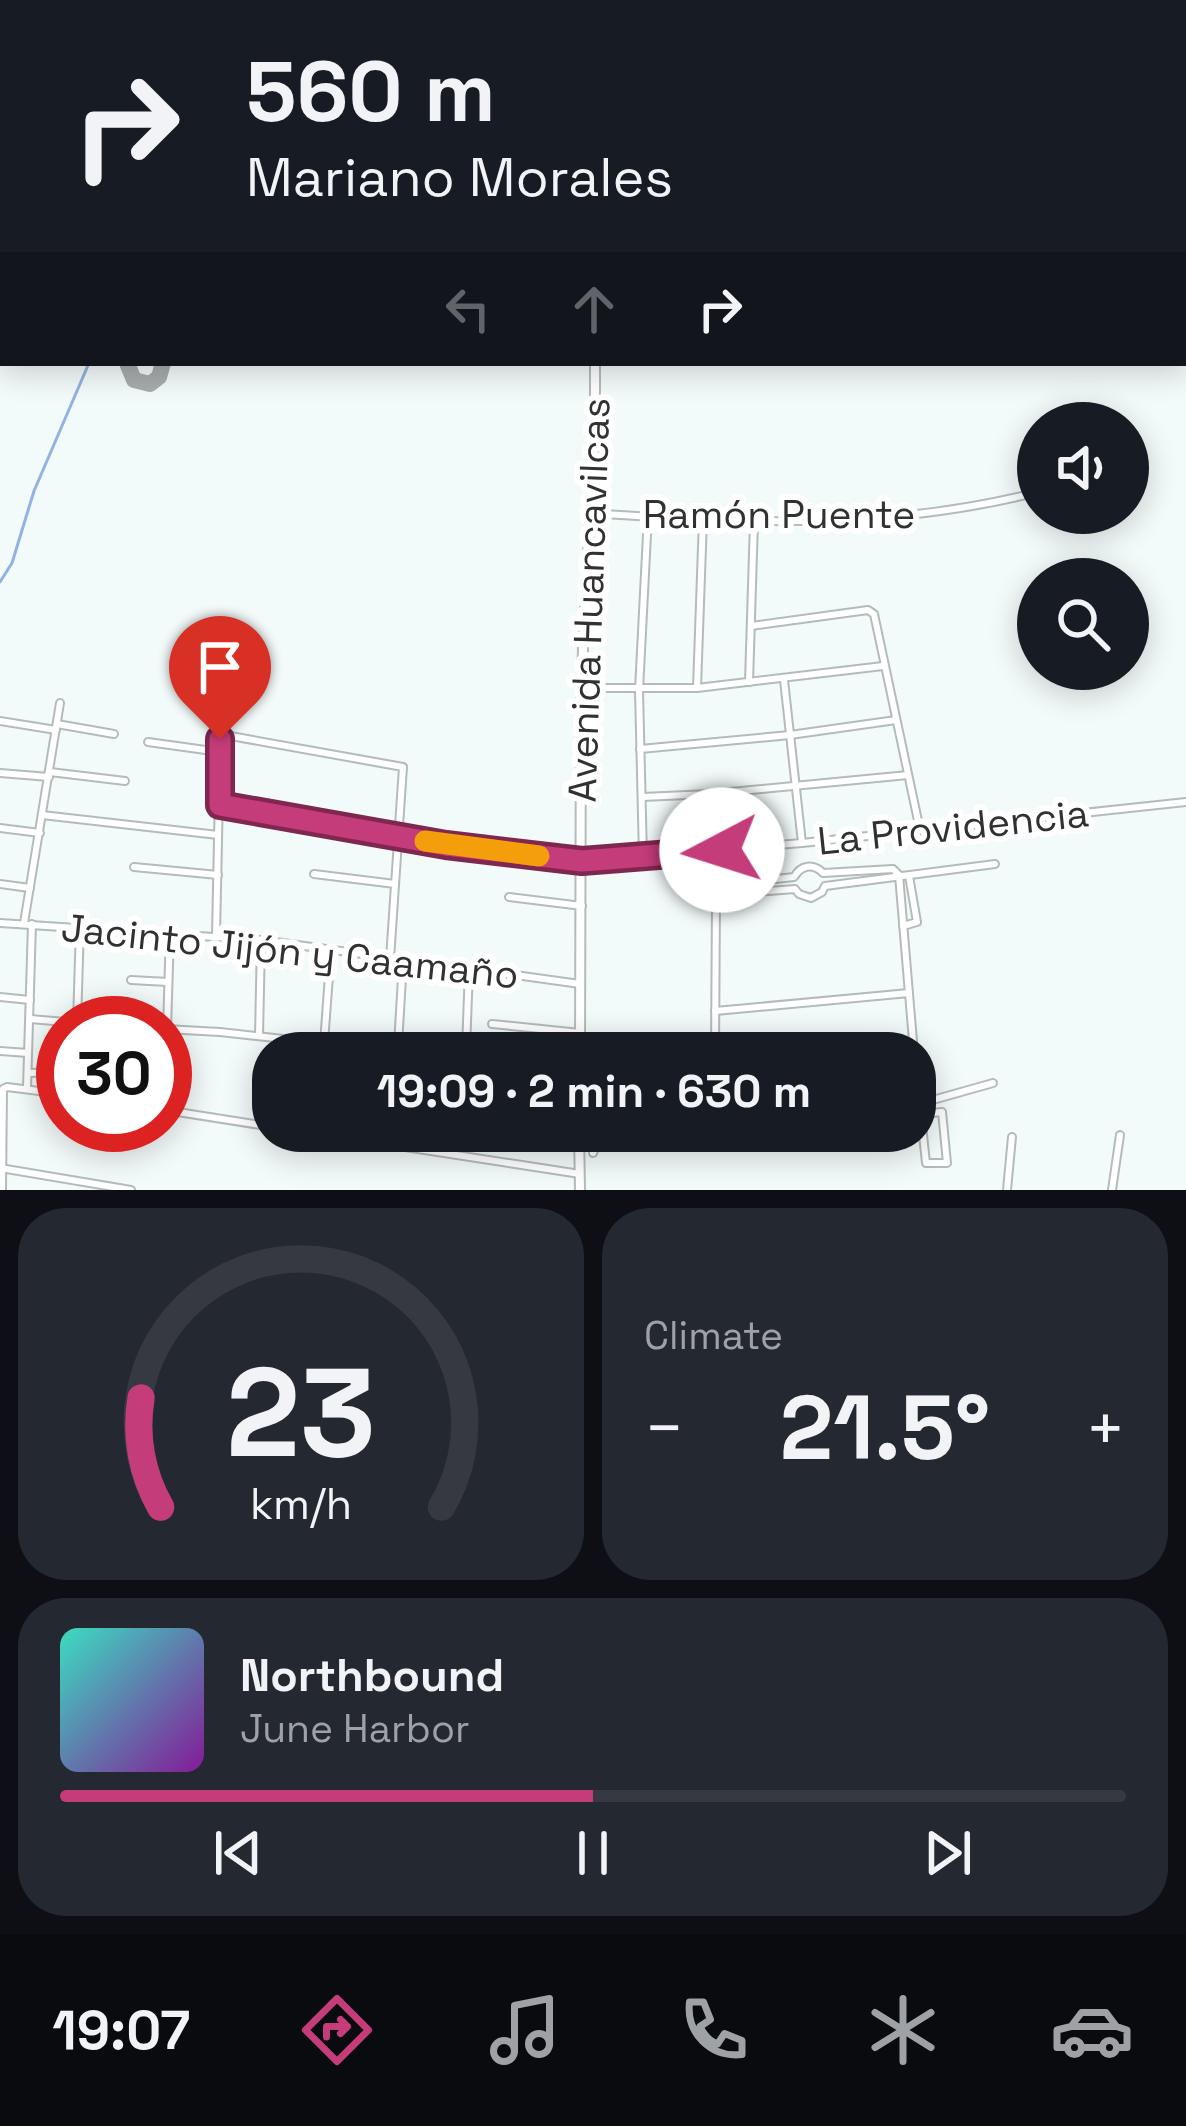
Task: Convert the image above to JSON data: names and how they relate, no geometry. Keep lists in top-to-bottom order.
{
  "streets": {
    "street": [
      "Ramón Puente",
      "Avenida Huancavilcas",
      "La Providencia",
      "Jacinto Jijón y Caamaño"
    ]
  },
  "crossings": [
    ["Ramón Puente", "Avenida Huancavilcas"],
    ["Avenida Huancavilcas", "La Providencia"],
    ["Avenida Huancavilcas", "Jacinto Jijón y Caamaño"]
  ],
  "page": {
    "turn": ["560 m", "Mariano Morales"],
    "limit": "30",
    "trip": "19:09 · 2 min · 630 m",
    "tile": "Climate",
    "heat": ["−", "21.5°", "+"],
    "song": ["Northbound", "June Harbor"],
    "tabs": "19:07",
    "gauge": ["23", "km/h"]
  }
}
